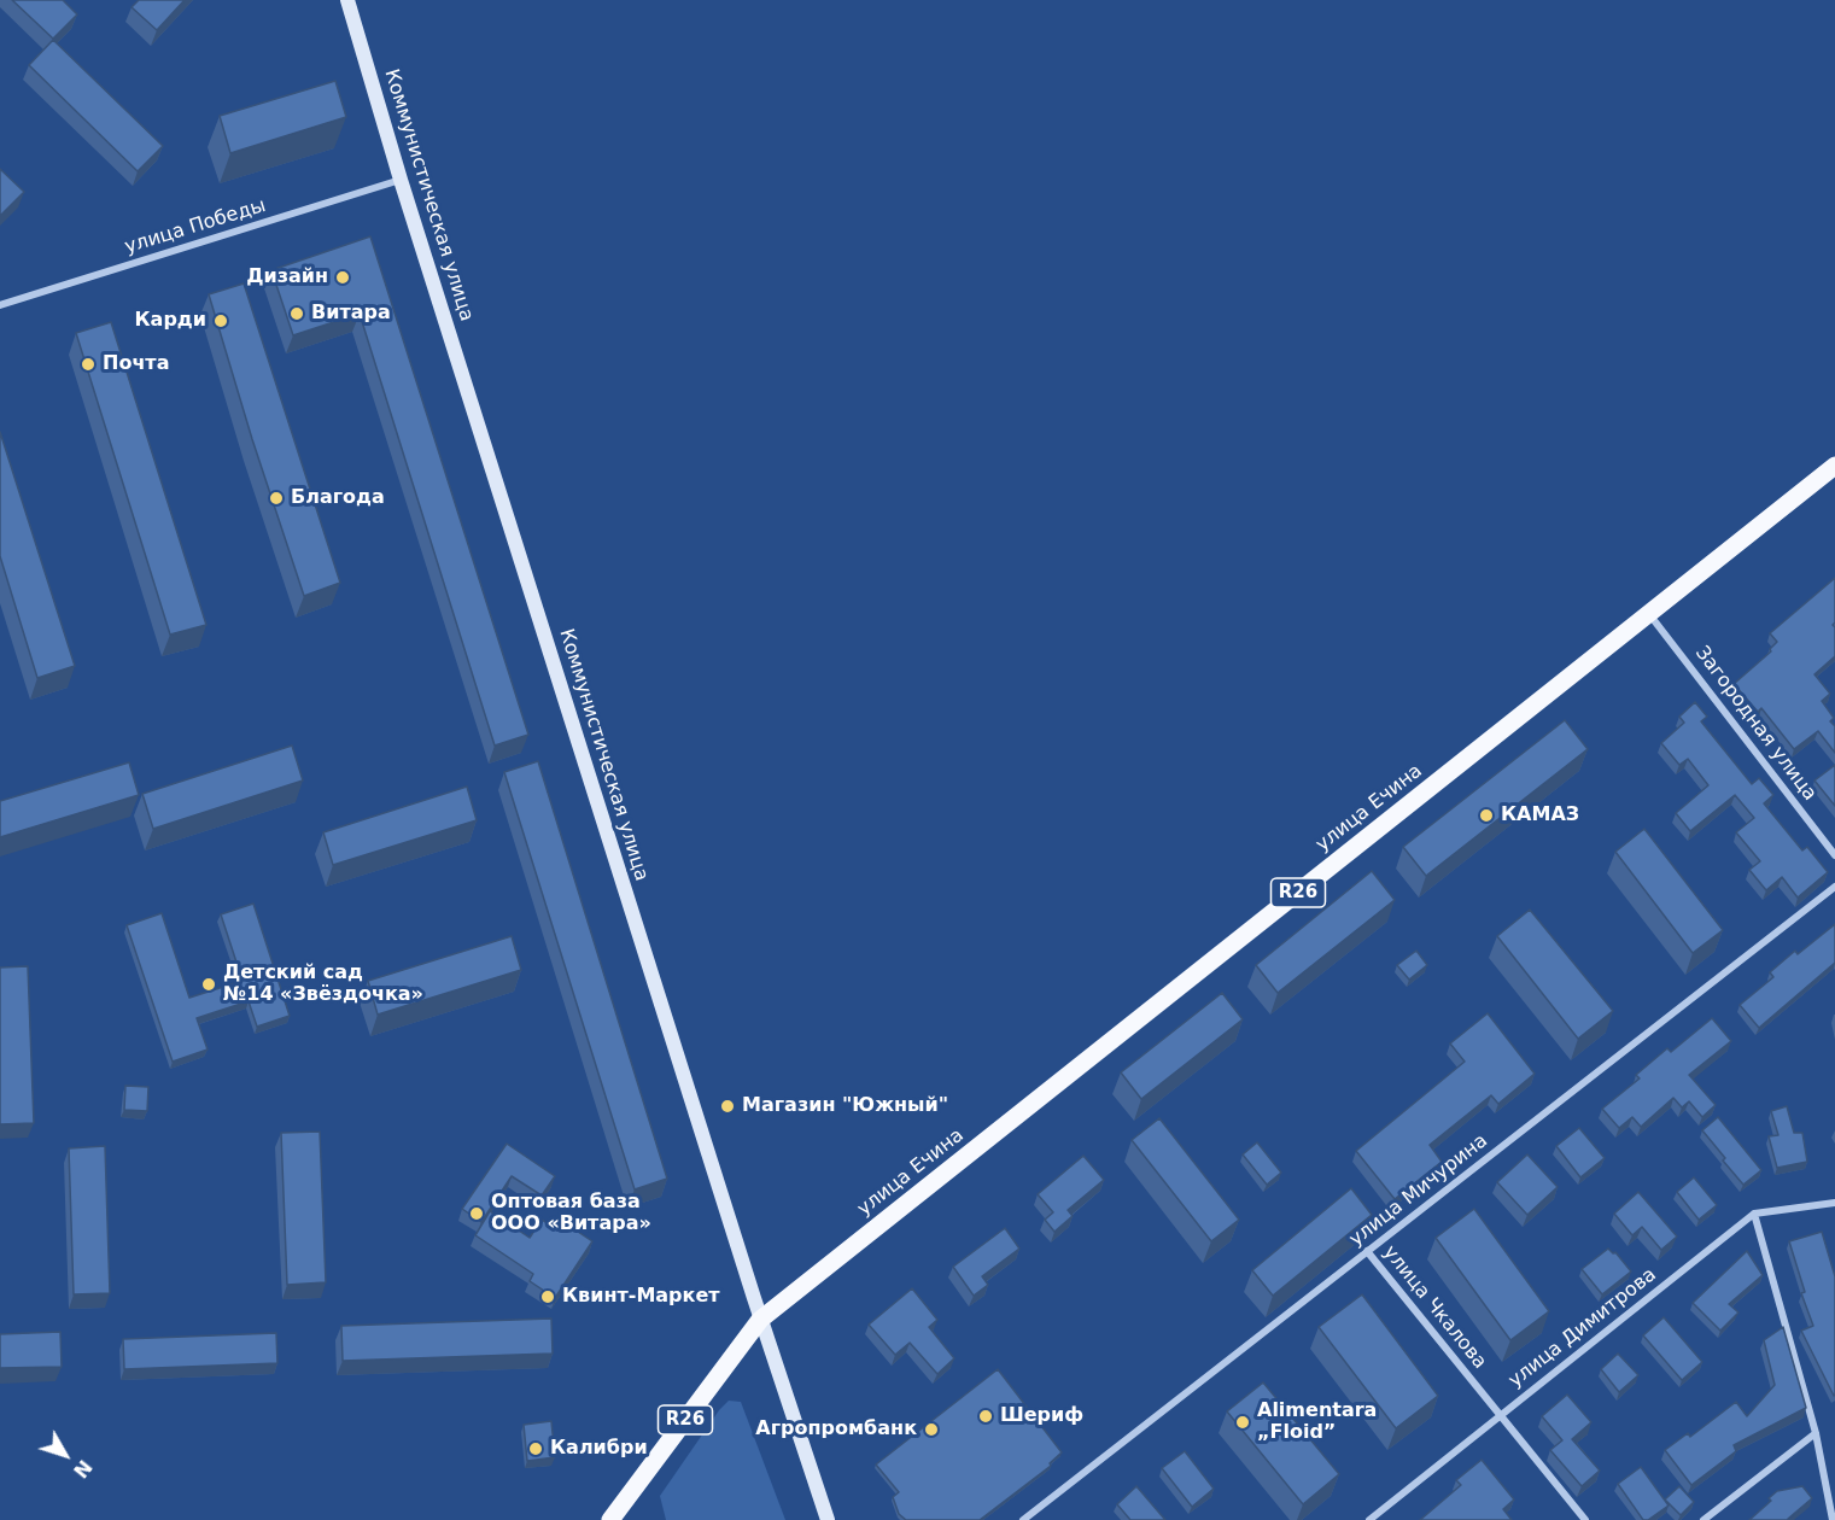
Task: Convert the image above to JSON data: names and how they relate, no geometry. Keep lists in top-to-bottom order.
{
  "streets": {
    "main road": ["Коммунистическая улица", "улица Ечина", "R26"],
    "street": [
      "улица Победы",
      "Загородная улица",
      "улица Мичурина",
      "улица Чкалова",
      "улица Димитрова"
    ]
  },
  "crossings": [
    ["Коммунистическая улица", "улица Победы"],
    ["Коммунистическая улица", "улица Ечина"],
    ["Коммунистическая улица", "R26"],
    ["Загородная улица", "улица Ечина"],
    ["улица Ечина", "R26"],
    ["улица Мичурина", "улица Чкалова"],
    ["улица Чкалова", "улица Димитрова"]
  ],
  "places": [
    "Дизайн",
    "Витара",
    "Карди",
    "Почта",
    "Благода",
    "КАМАЗ",
    "Детский сад №14 «Звёздочка»",
    "Магазин \"Южный\"",
    "Оптовая база ООО «Витара»",
    "Квинт-Маркет",
    "Шериф",
    "Alimentara „Floid”",
    "Агропромбанк",
    "Калибри"
  ],
  "north": "bottom right"
}
